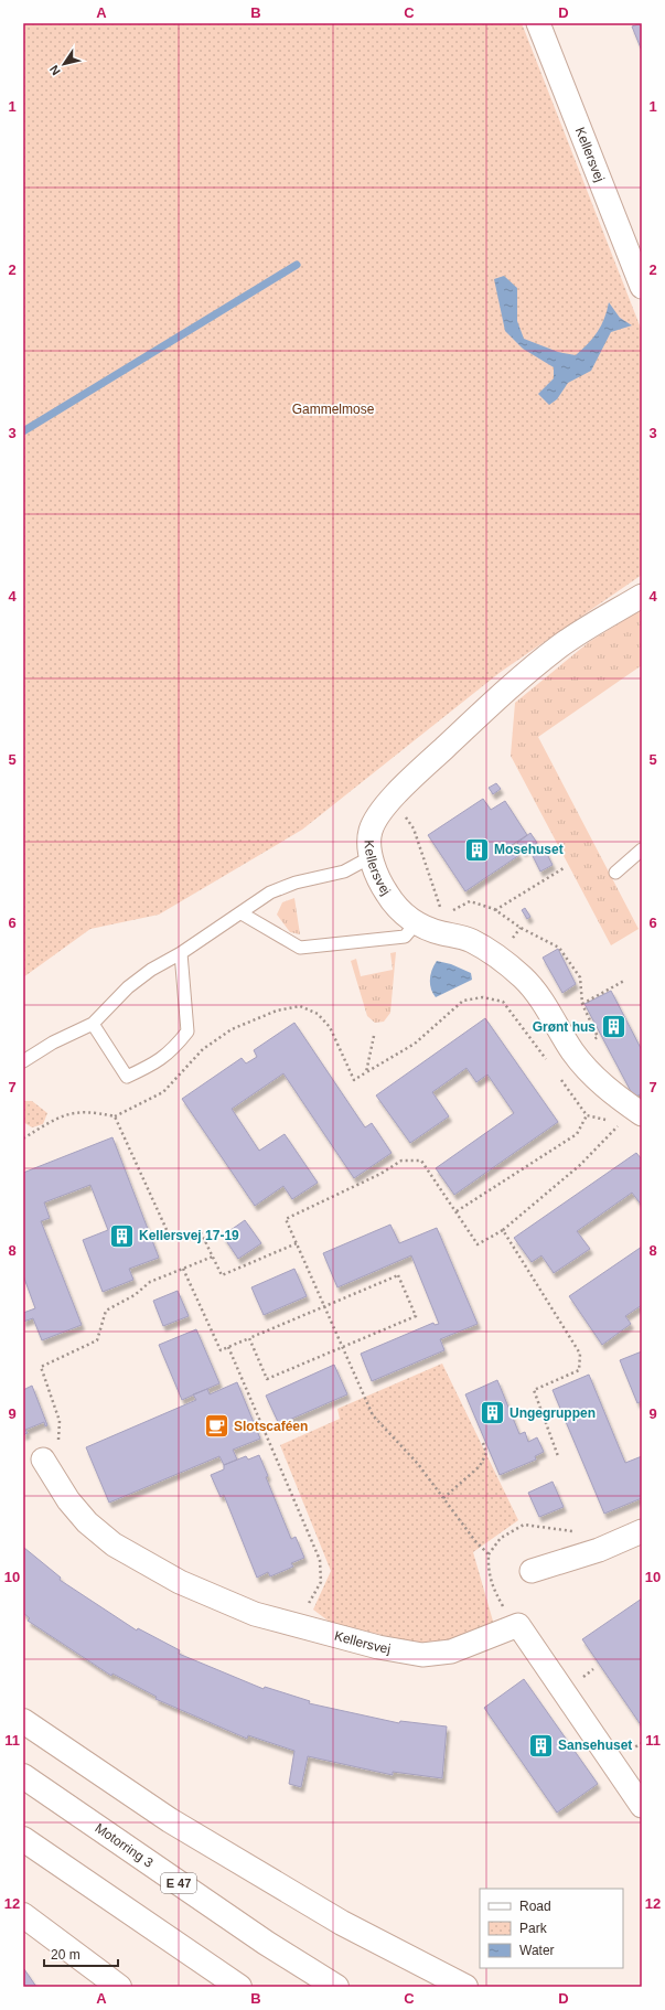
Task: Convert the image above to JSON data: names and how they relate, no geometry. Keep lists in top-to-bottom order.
{
  "streets": {
    "highway": ["Motorring 3", "E 47"],
    "street": ["Kellersvej"]
  },
  "parks": ["Gammelmose"],
  "places": {
    "building": [
      "Mosehuset",
      "Grønt hus",
      "Kellersvej 17-19",
      "Ungegruppen",
      "Sansehuset"
    ],
    "cafe": ["Slotscaféen"]
  },
  "legend": ["Road", "Park", "Water"],
  "scale_bar": "20 m",
  "north": "bottom left",
  "grid": {
    "columns": [
      "A",
      "B",
      "C",
      "D"
    ],
    "rows": [
      "1",
      "2",
      "3",
      "4",
      "5",
      "6",
      "7",
      "8",
      "9",
      "10",
      "11",
      "12"
    ]
  }
}
